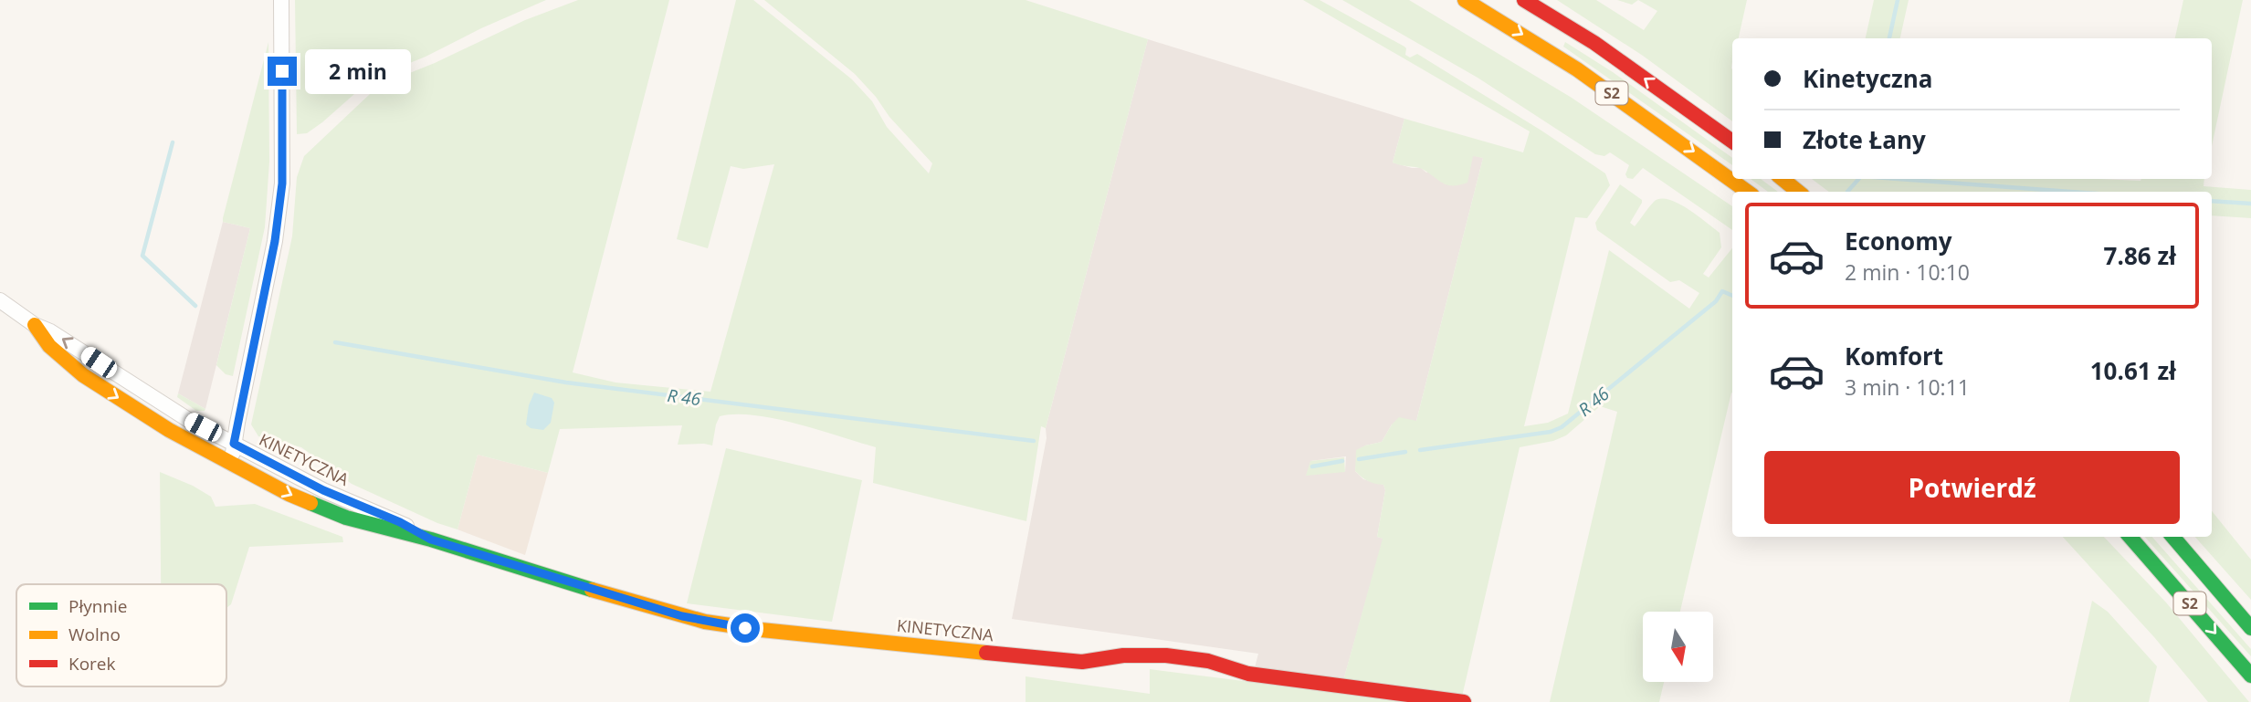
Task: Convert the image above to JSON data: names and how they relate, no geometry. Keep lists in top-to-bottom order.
{
  "streets": {
    "main road": ["S2", "KINETYCZNA"]
  },
  "water": ["R 46"],
  "legend": ["Płynnie", "Wolno", "Korek"],
  "north": "bottom",
  "page": {
    "banner": ["Kinetyczna", "Złote Łany"],
    "bubble": "2 min",
    "list": [
      {
        "name": "Economy",
        "note": "2 min · 10:10",
        "value": "7.86 zł"
      },
      {
        "name": "Komfort",
        "note": "3 min · 10:11",
        "value": "10.61 zł"
      }
    ],
    "buttons": "Potwierdź"
  }
}
